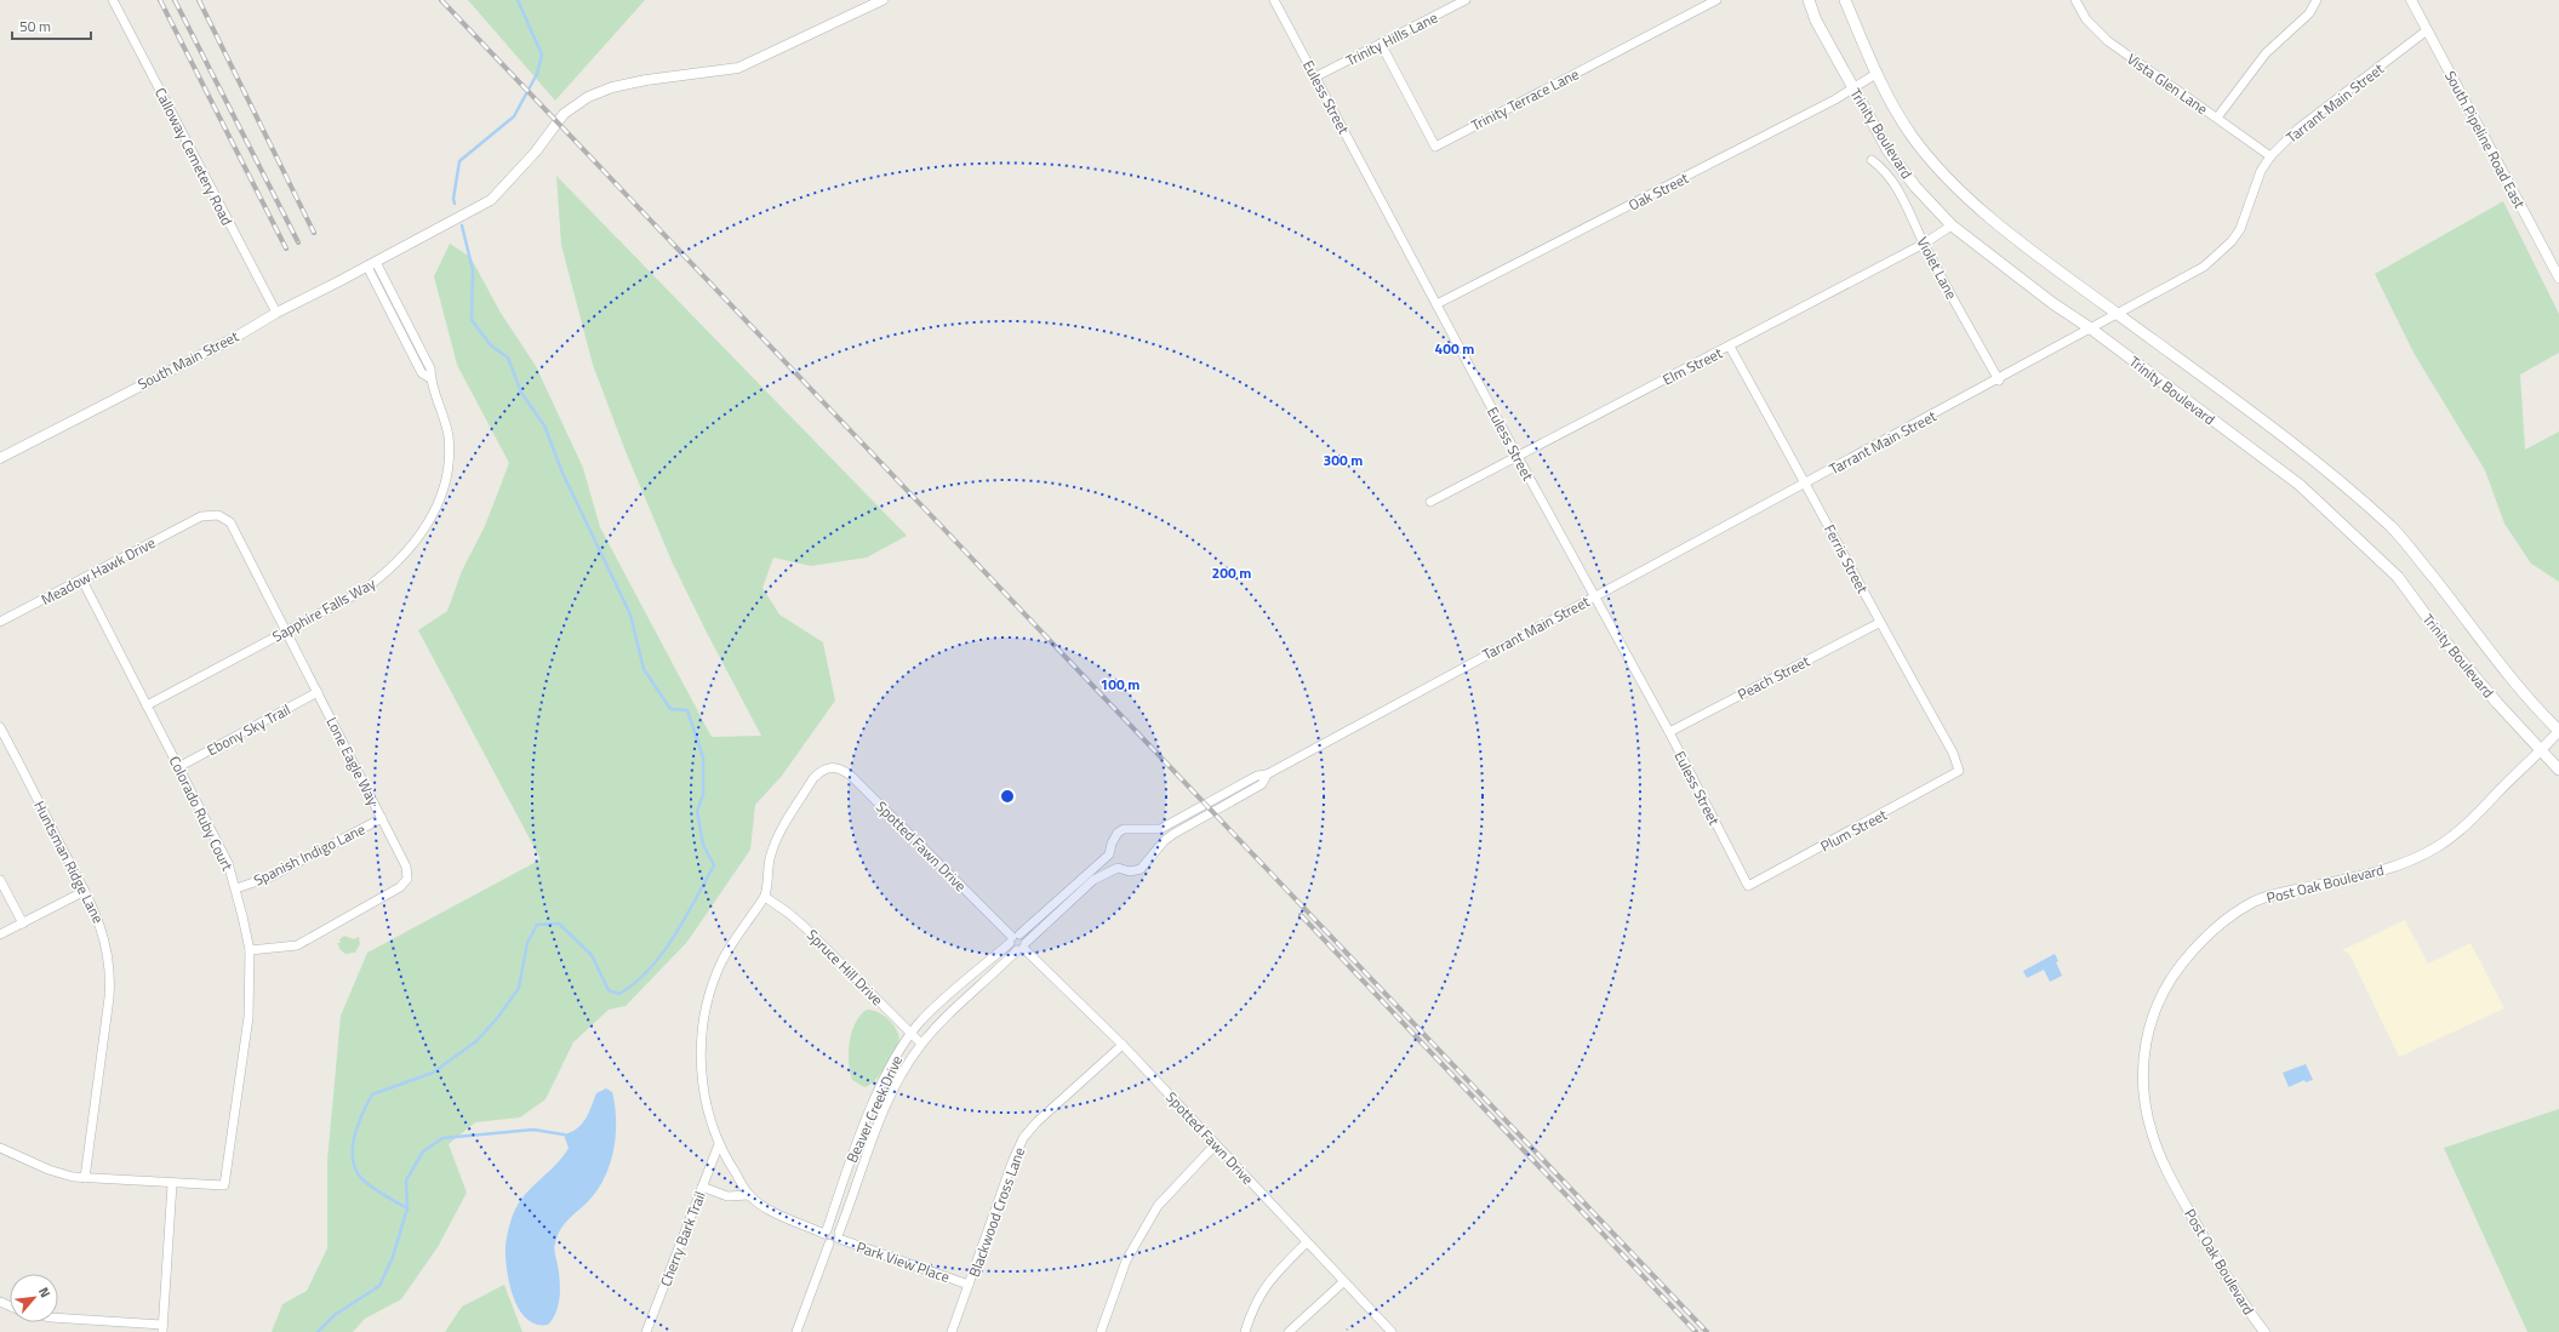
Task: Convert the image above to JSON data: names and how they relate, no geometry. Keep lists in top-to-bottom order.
{
  "streets": {
    "main road": ["Trinity Boulevard"],
    "street": [
      "Trinity Hills Lane",
      "Vista Glen Lane",
      "Euless Street",
      "Trinity Terrace Lane",
      "Tarrant Main Street",
      "South Pipeline Road East",
      "Calloway Cemetery Road",
      "Oak Street",
      "Violet Lane",
      "South Main Street",
      "Elm Street",
      "Ferris Street",
      "Meadow Hawk Drive",
      "Sapphire Falls Way",
      "Peach Street",
      "Ebony Sky Trail",
      "Lone Eagle Way",
      "Colorado Ruby Court",
      "Plum Street",
      "Spotted Fawn Drive",
      "Spanish Indigo Lane",
      "Huntsman Ridge Lane",
      "Post Oak Boulevard",
      "Spruce Hill Drive",
      "Beaver Creek Drive",
      "Blackwood Cross Lane",
      "Cherry Bark Trail",
      "Park View Place"
    ]
  },
  "crossings": [
    ["Trinity Hills Lane", "Euless Street"],
    ["Trinity Hills Lane", "Trinity Terrace Lane"],
    ["Vista Glen Lane", "Tarrant Main Street"],
    ["Euless Street", "Tarrant Main Street"],
    ["Euless Street", "Oak Street"],
    ["Euless Street", "Elm Street"],
    ["Euless Street", "Peach Street"],
    ["Euless Street", "Plum Street"],
    ["Tarrant Main Street", "Trinity Boulevard"],
    ["Tarrant Main Street", "South Pipeline Road East"],
    ["Tarrant Main Street", "Violet Lane"],
    ["Tarrant Main Street", "Ferris Street"],
    ["Tarrant Main Street", "Beaver Creek Drive"],
    ["Trinity Boulevard", "Oak Street"],
    ["Trinity Boulevard", "Elm Street"],
    ["Trinity Boulevard", "Post Oak Boulevard"],
    ["Calloway Cemetery Road", "South Main Street"],
    ["Violet Lane", "Elm Street"],
    ["South Main Street", "Sapphire Falls Way"],
    ["Elm Street", "Ferris Street"],
    ["Ferris Street", "Peach Street"],
    ["Ferris Street", "Plum Street"],
    ["Meadow Hawk Drive", "Lone Eagle Way"],
    ["Meadow Hawk Drive", "Colorado Ruby Court"],
    ["Sapphire Falls Way", "Lone Eagle Way"],
    ["Sapphire Falls Way", "Colorado Ruby Court"],
    ["Ebony Sky Trail", "Lone Eagle Way"],
    ["Ebony Sky Trail", "Colorado Ruby Court"],
    ["Lone Eagle Way", "Colorado Ruby Court"],
    ["Lone Eagle Way", "Spanish Indigo Lane"],
    ["Colorado Ruby Court", "Spanish Indigo Lane"],
    ["Spotted Fawn Drive", "Spruce Hill Drive"],
    ["Spotted Fawn Drive", "Beaver Creek Drive"],
    ["Spotted Fawn Drive", "Blackwood Cross Lane"],
    ["Spruce Hill Drive", "Beaver Creek Drive"],
    ["Beaver Creek Drive", "Park View Place"],
    ["Blackwood Cross Lane", "Park View Place"]
  ],
  "scale_bar": "50 m",
  "north": "top right",
  "rings": [
    "400 m",
    "300 m",
    "200 m",
    "100 m"
  ]
}
